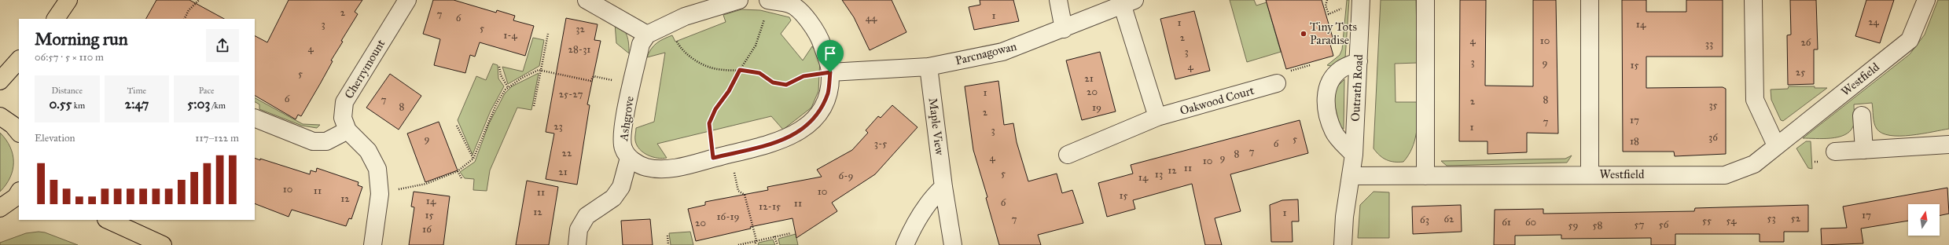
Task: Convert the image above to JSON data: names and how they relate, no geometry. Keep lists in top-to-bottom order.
{
  "streets": {
    "street": [
      "Parcnagowan",
      "Cherrymount",
      "Westfield",
      "Outrath Road",
      "Oakwood Court",
      "Ashgrove",
      "Maple View"
    ]
  },
  "crossings": [
    ["Parcnagowan", "Ashgrove"],
    ["Parcnagowan", "Maple View"],
    ["Westfield", "Outrath Road"]
  ],
  "places": ["Tiny Tots Paradise"],
  "house_numbers": [
    "2",
    "7",
    "1",
    "6",
    "44",
    "24",
    "1",
    "3",
    "14",
    "5",
    "32",
    "1-4",
    "2",
    "4",
    "10",
    "26",
    "33",
    "4",
    "28-31",
    "3",
    "3",
    "9",
    "15",
    "4",
    "25",
    "5",
    "21",
    "20",
    "1",
    "25-27",
    "6",
    "7",
    "8",
    "2",
    "35",
    "8",
    "19",
    "2",
    "17",
    "7",
    "23",
    "1",
    "3",
    "36",
    "9",
    "5",
    "18",
    "3-5",
    "6",
    "7",
    "22",
    "8",
    "4",
    "9",
    "10",
    "11",
    "12",
    "21",
    "5",
    "13",
    "6-9",
    "14",
    "10",
    "11",
    "10",
    "11",
    "15",
    "12",
    "14",
    "6",
    "11",
    "12-15",
    "12",
    "1",
    "15",
    "17",
    "16-19",
    "53",
    "52",
    "7",
    "62",
    "63",
    "55",
    "54",
    "61",
    "60",
    "20",
    "57",
    "56",
    "59",
    "58",
    "16"
  ],
  "north": "top",
  "page": {
    "heading": ["Morning run", "06:57 · 5 × 110 m"],
    "stats": [
      ["Distance", "0.55 km"],
      ["Time", "2:47"],
      ["Pace", "5:03 /km"]
    ],
    "chart": ["Elevation", "117–122 m"]
  }
}
